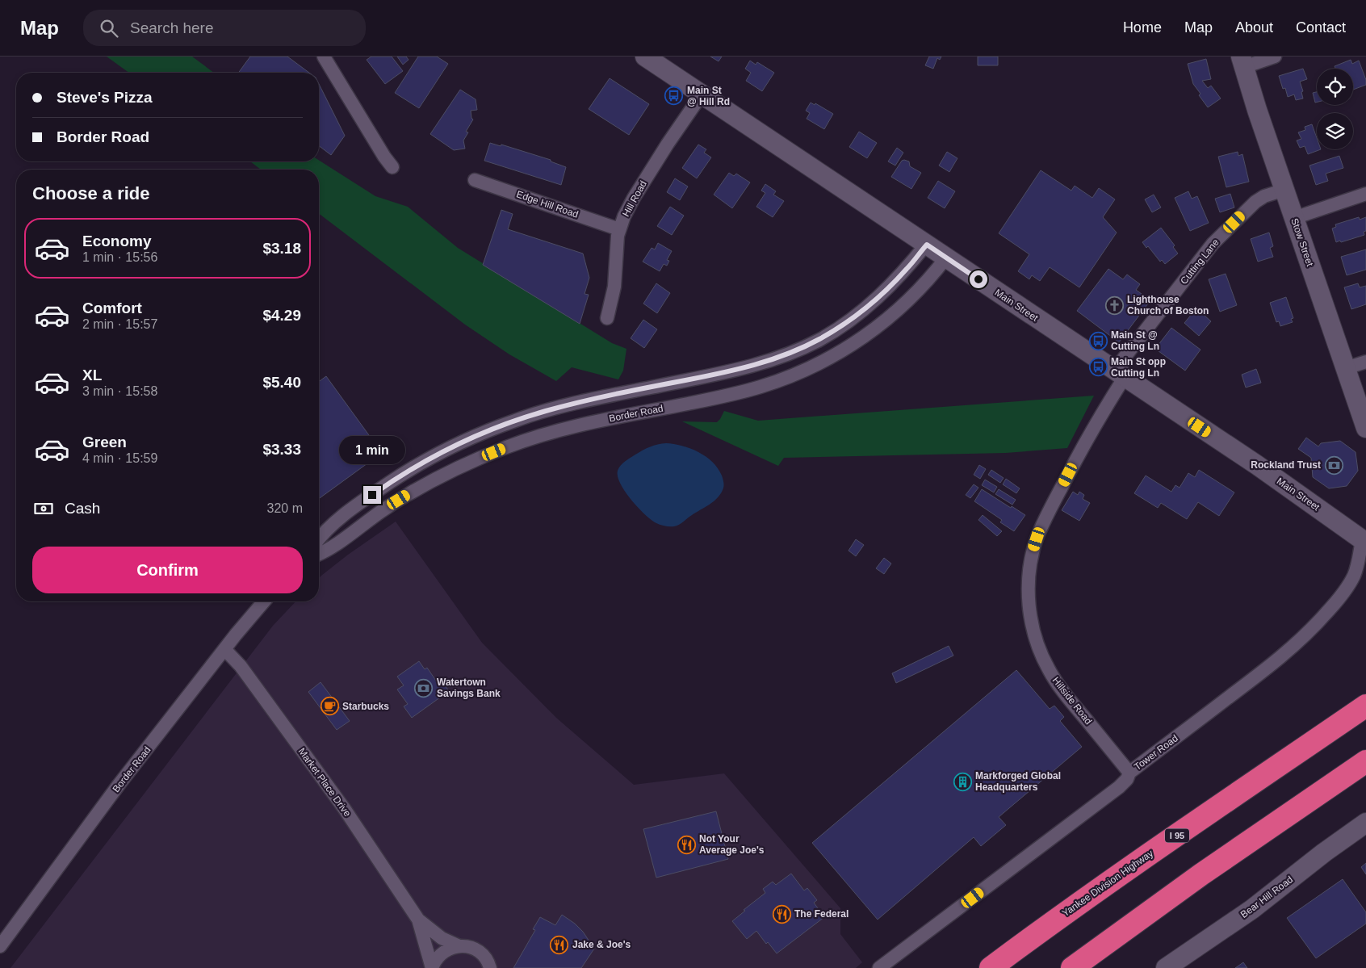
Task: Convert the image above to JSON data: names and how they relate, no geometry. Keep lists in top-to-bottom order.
{
  "streets": {
    "highway": ["I 95", "Yankee Division Highway"],
    "main road": ["Stow Street", "Main Street", "Bear Hill Road"],
    "street": [
      "Hill Road",
      "Edge Hill Road",
      "Cutting Lane",
      "Border Road",
      "Hillside Road",
      "Tower Road",
      "Market Place Drive"
    ]
  },
  "crossings": [
    ["Hill Road", "Edge Hill Road"],
    ["Hill Road", "Main Street"],
    ["Stow Street", "Cutting Lane"],
    ["Cutting Lane", "Main Street"],
    ["Cutting Lane", "Hillside Road"],
    ["Main Street", "Border Road"],
    ["Main Street", "Hillside Road"],
    ["Main Street", "Tower Road"],
    ["Border Road", "Market Place Drive"],
    ["Hillside Road", "Tower Road"]
  ],
  "places": {
    "bus stop": ["Main St @ Hill Rd", "Main St @ Cutting Ln", "Main St opp Cutting Ln"],
    "church": ["Lighthouse Church of Boston"],
    "bank": ["Rockland Trust", "Watertown Savings Bank"],
    "cafe": ["Starbucks"],
    "building": ["Markforged Global Headquarters"],
    "restaurant": ["Not Your Average Joe's", "The Federal", "Jake & Joe's"]
  },
  "page": {
    "header": "Map",
    "search": "Search here",
    "nav": [
      "Home",
      "Map",
      "About",
      "Contact"
    ],
    "banner": ["Steve's Pizza", "Border Road"],
    "heading": "Choose a ride",
    "list": [
      {
        "name": "Economy",
        "note": "1 min · 15:56",
        "value": "$3.18"
      },
      {
        "name": "Comfort",
        "note": "2 min · 15:57",
        "value": "$4.29"
      },
      {
        "name": "XL",
        "note": "3 min · 15:58",
        "value": "$5.40"
      },
      {
        "name": "Green",
        "note": "4 min · 15:59",
        "value": "$3.33"
      }
    ],
    "bubble": "1 min",
    "pay": ["Cash", "320 m"],
    "buttons": "Confirm"
  }
}
